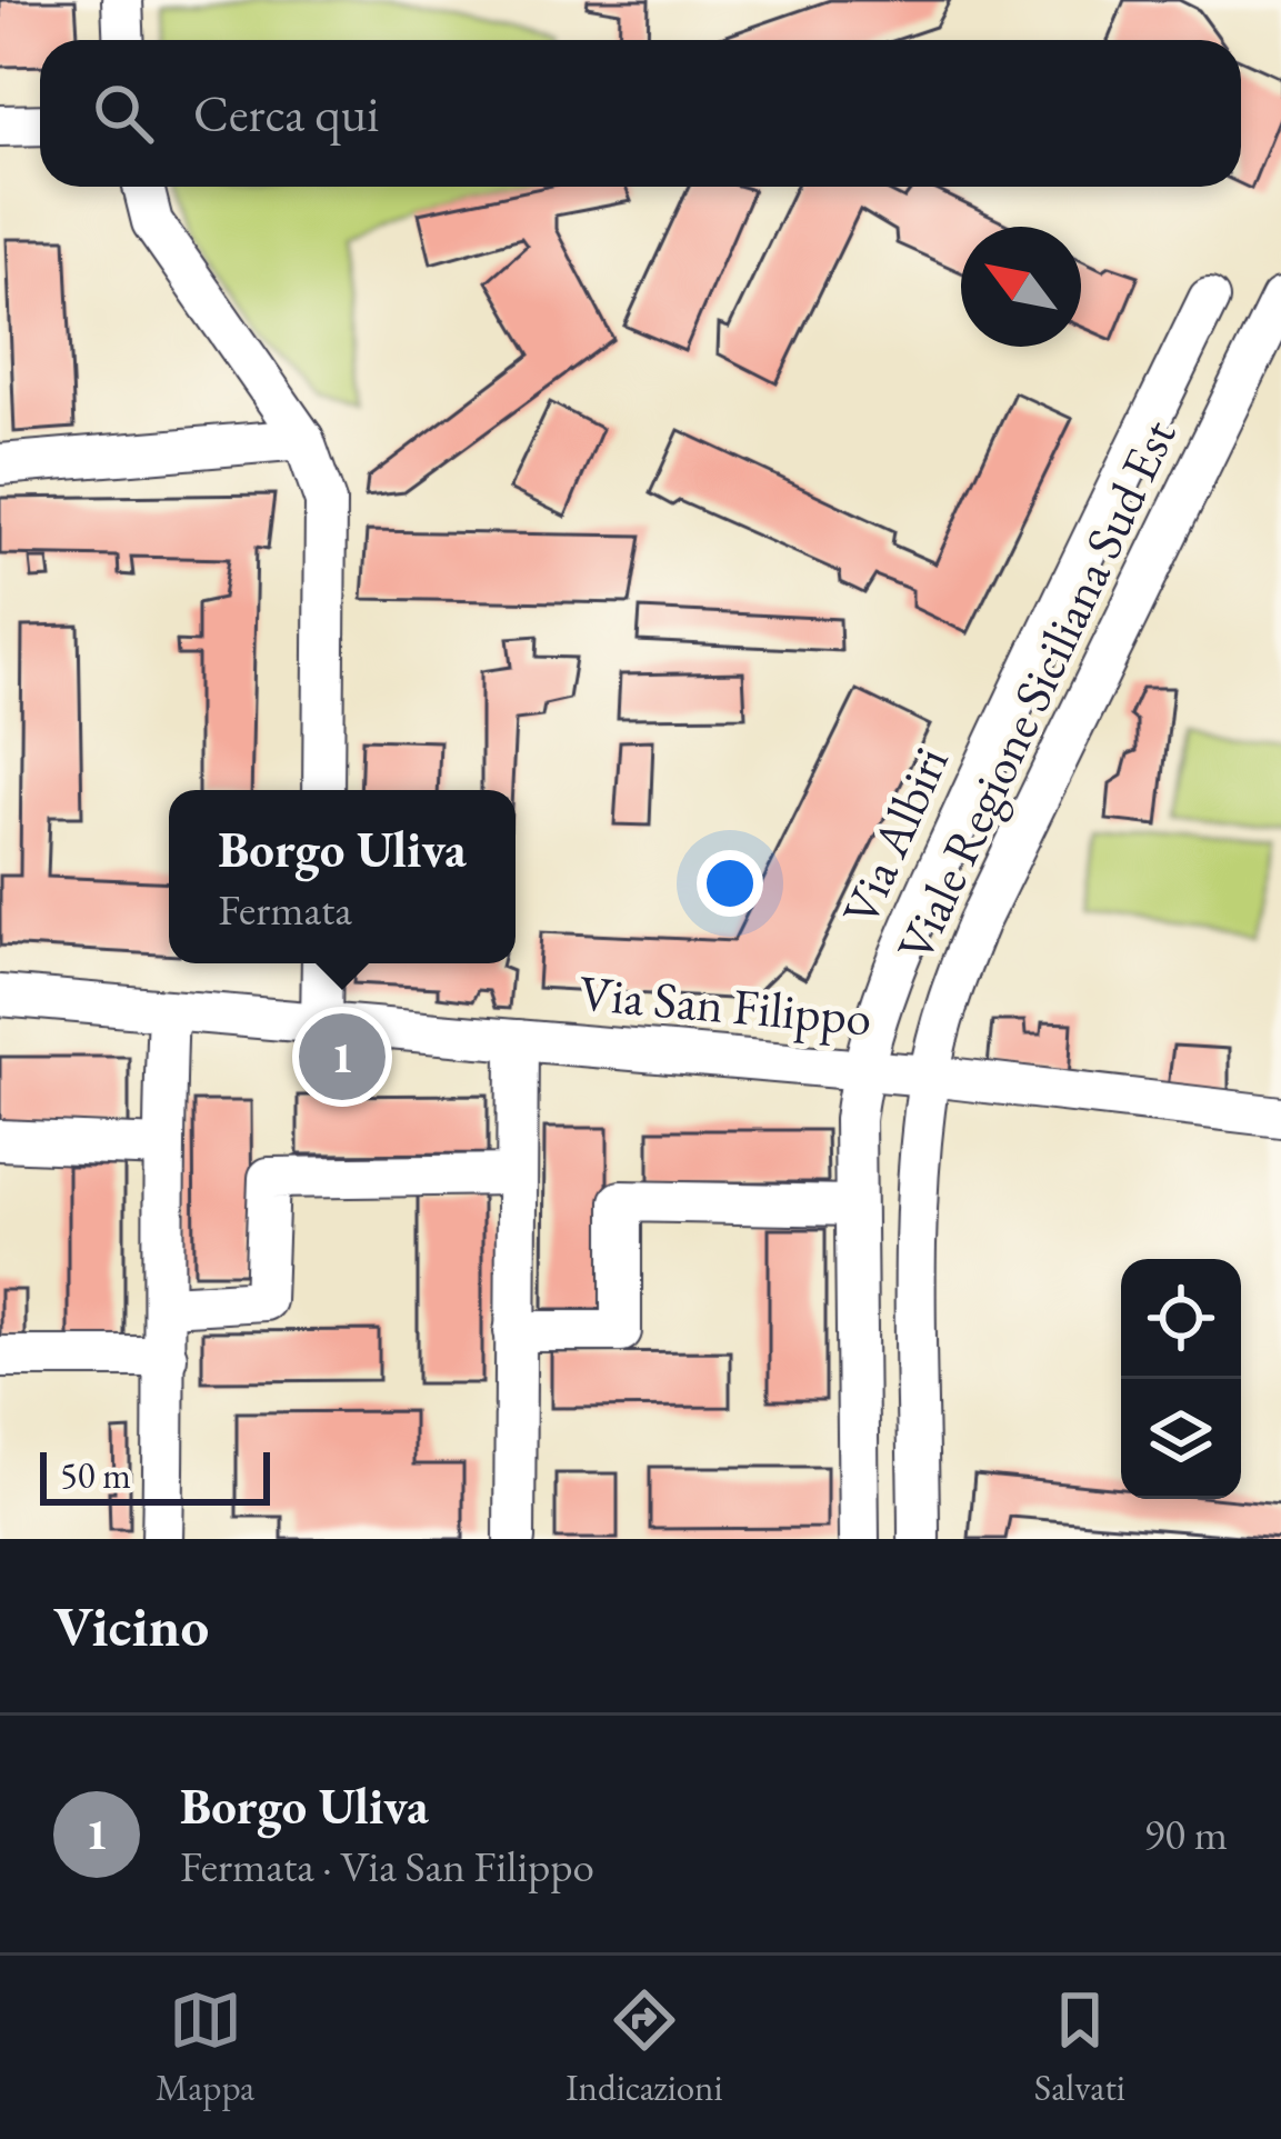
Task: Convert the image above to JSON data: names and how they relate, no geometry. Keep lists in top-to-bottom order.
{
  "streets": {
    "street": ["Viale Regione Siciliana Sud Est", "Via Albiri", "Via San Filippo"]
  },
  "crossings": [
    ["Viale Regione Siciliana Sud Est", "Via San Filippo"],
    ["Via Albiri", "Via San Filippo"]
  ],
  "scale_bar": "50 m",
  "north": "top left",
  "page": {
    "search": "Cerca qui",
    "popup": ["Borgo Uliva", "Fermata"],
    "pins": "1",
    "scale": "50 m",
    "heading": "Vicino",
    "list": [
      {
        "mark": "1",
        "name": "Borgo Uliva",
        "note": "Fermata · Via San Filippo",
        "value": "90 m"
      }
    ],
    "nav": ["Mappa", "Indicazioni", "Salvati"]
  }
}
